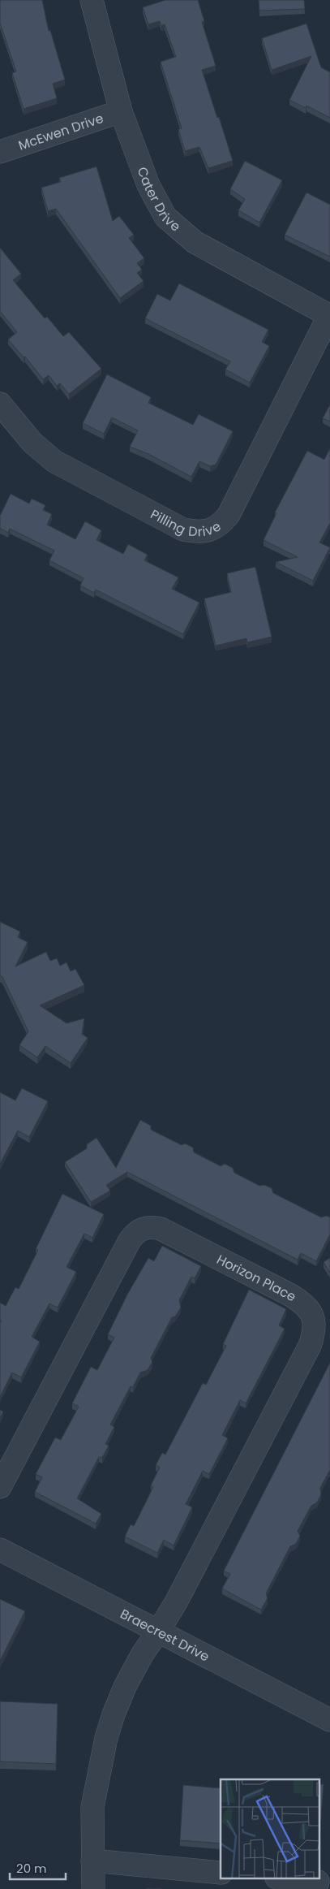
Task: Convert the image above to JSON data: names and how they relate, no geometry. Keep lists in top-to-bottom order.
{
  "streets": {
    "street": [
      "McEwen Drive",
      "Cater Drive",
      "Pilling Drive",
      "Horizon Place",
      "Braecrest Drive"
    ]
  },
  "crossings": [
    ["McEwen Drive", "Cater Drive"],
    ["Cater Drive", "Pilling Drive"],
    ["Horizon Place", "Braecrest Drive"]
  ],
  "scale_bar": "20 m"
}
